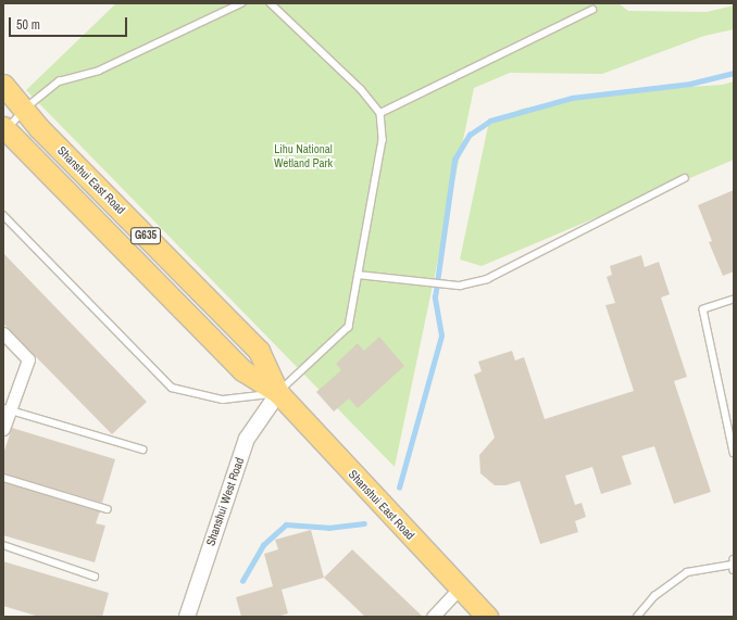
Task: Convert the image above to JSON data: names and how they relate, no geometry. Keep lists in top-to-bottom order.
{
  "streets": {
    "highway": ["Shanshui East Road", "G635"],
    "street": ["Shanshui West Road"]
  },
  "crossings": [
    ["Shanshui East Road", "Shanshui West Road"]
  ],
  "parks": ["Lihu National Wetland Park"],
  "scale_bar": "50 m"
}
